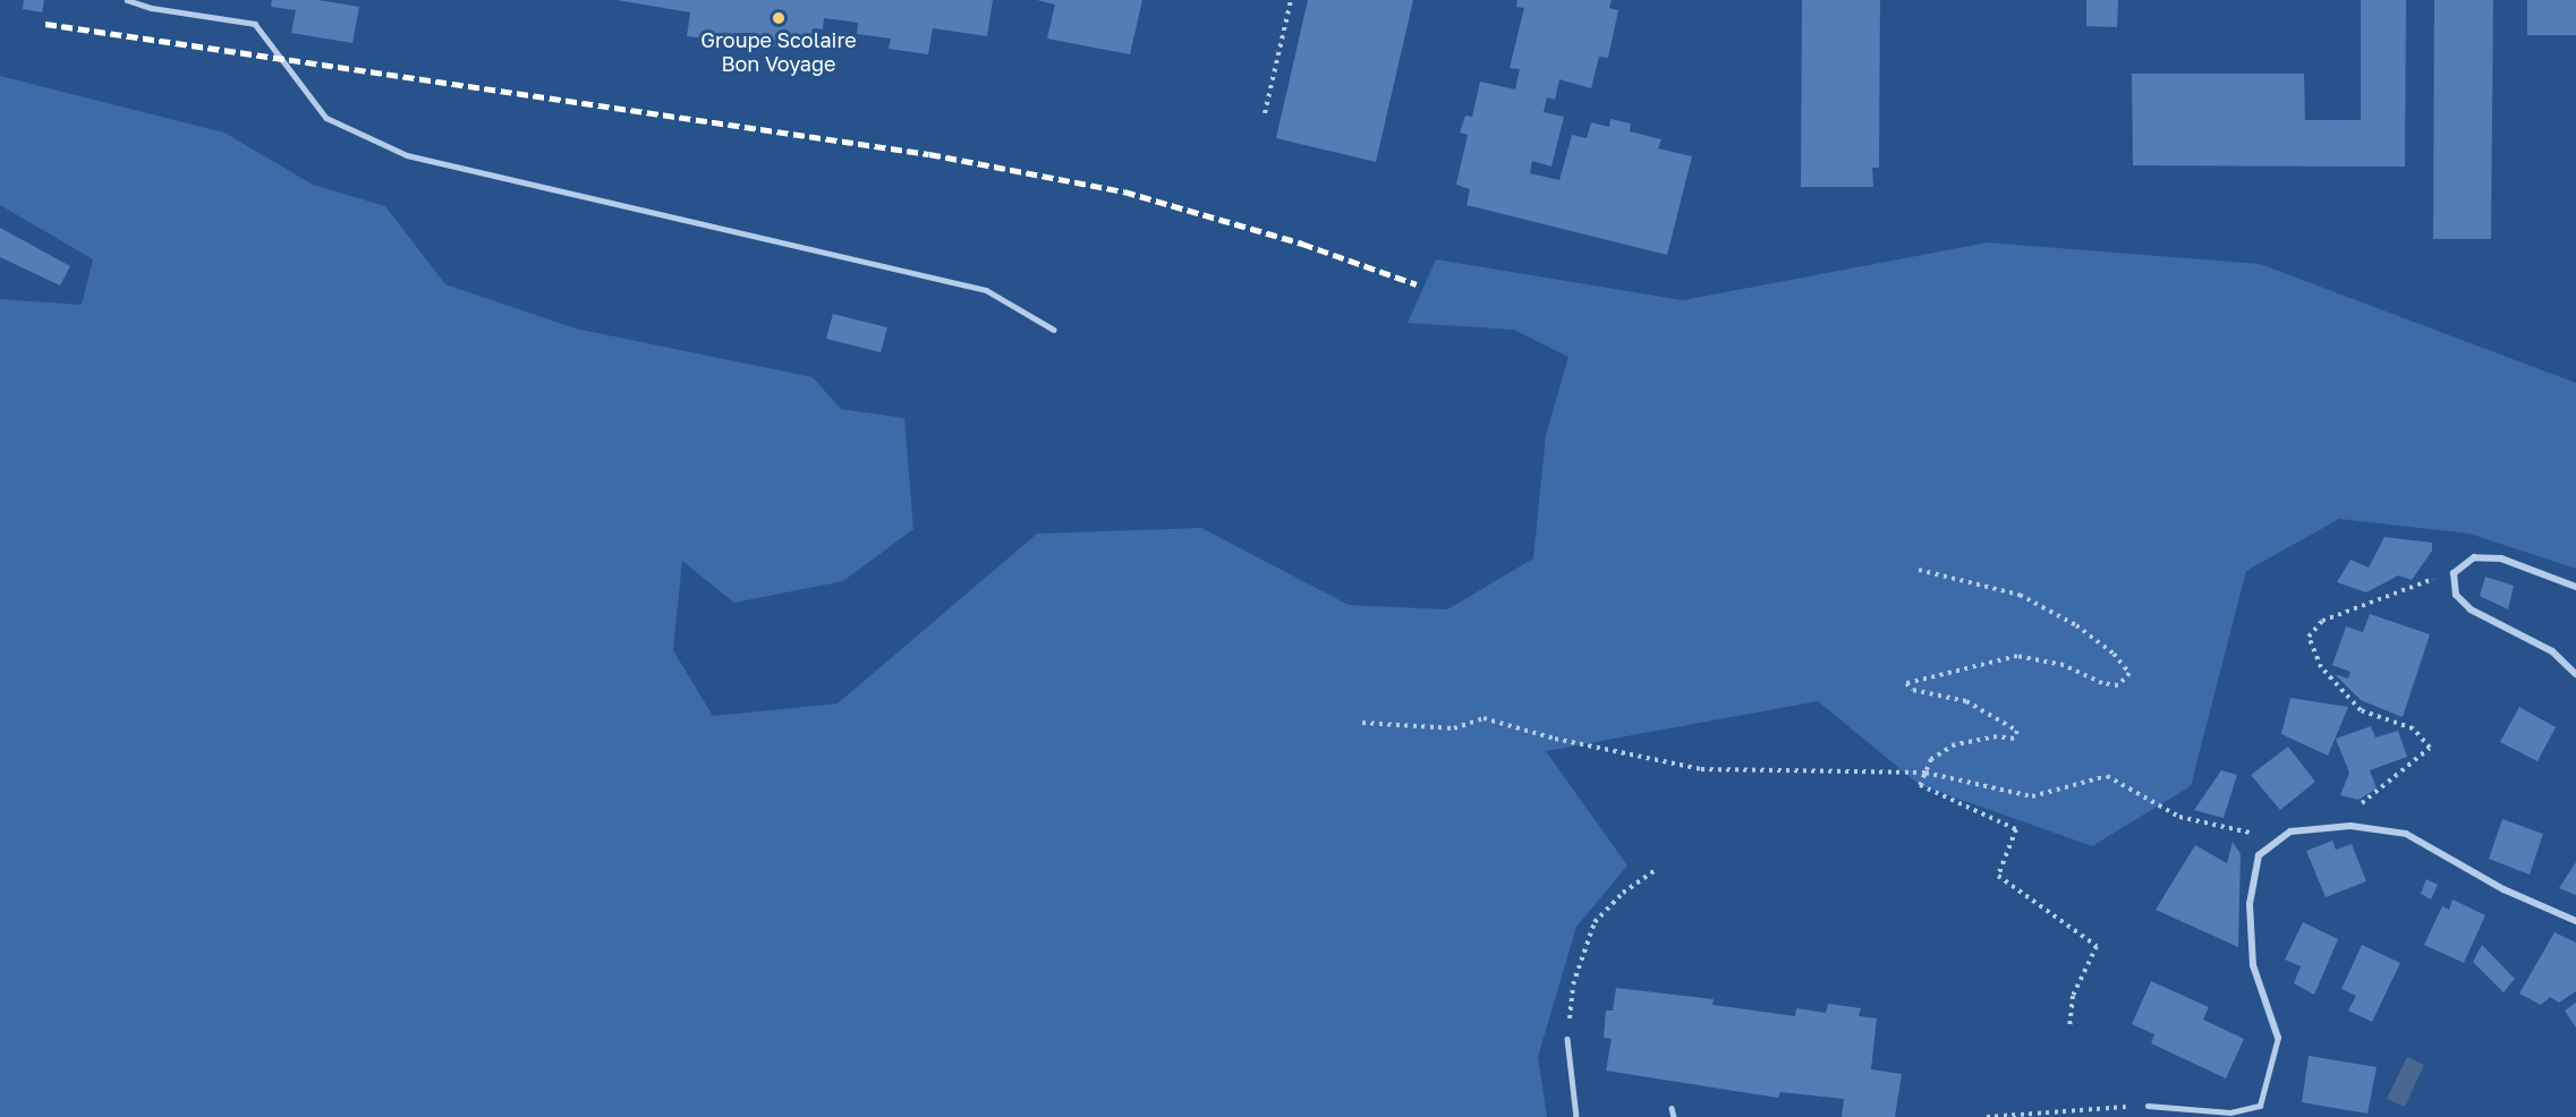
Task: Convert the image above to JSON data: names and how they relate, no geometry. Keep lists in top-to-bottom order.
{
  "places": ["Groupe Scolaire Bon Voyage"]
}
